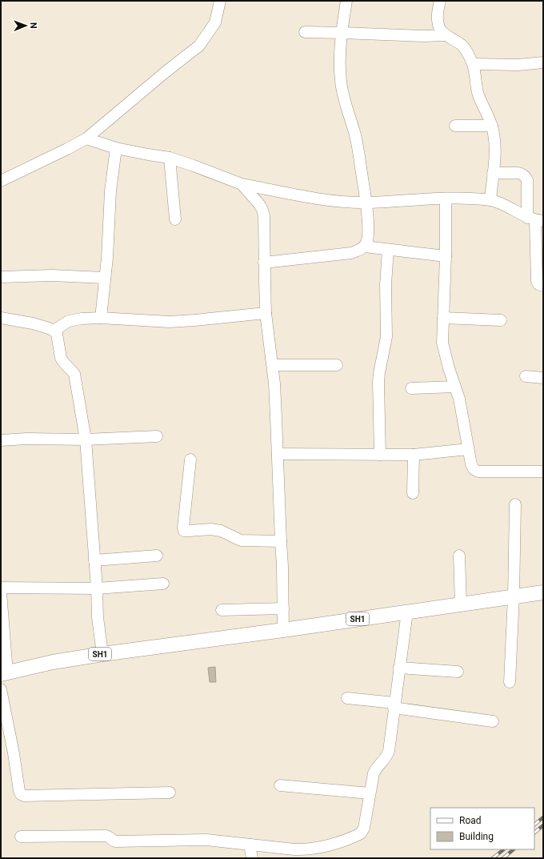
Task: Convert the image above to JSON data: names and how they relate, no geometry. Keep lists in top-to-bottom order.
{
  "streets": {
    "main road": ["SH1"]
  },
  "legend": ["Road", "Building"],
  "north": "right"
}
